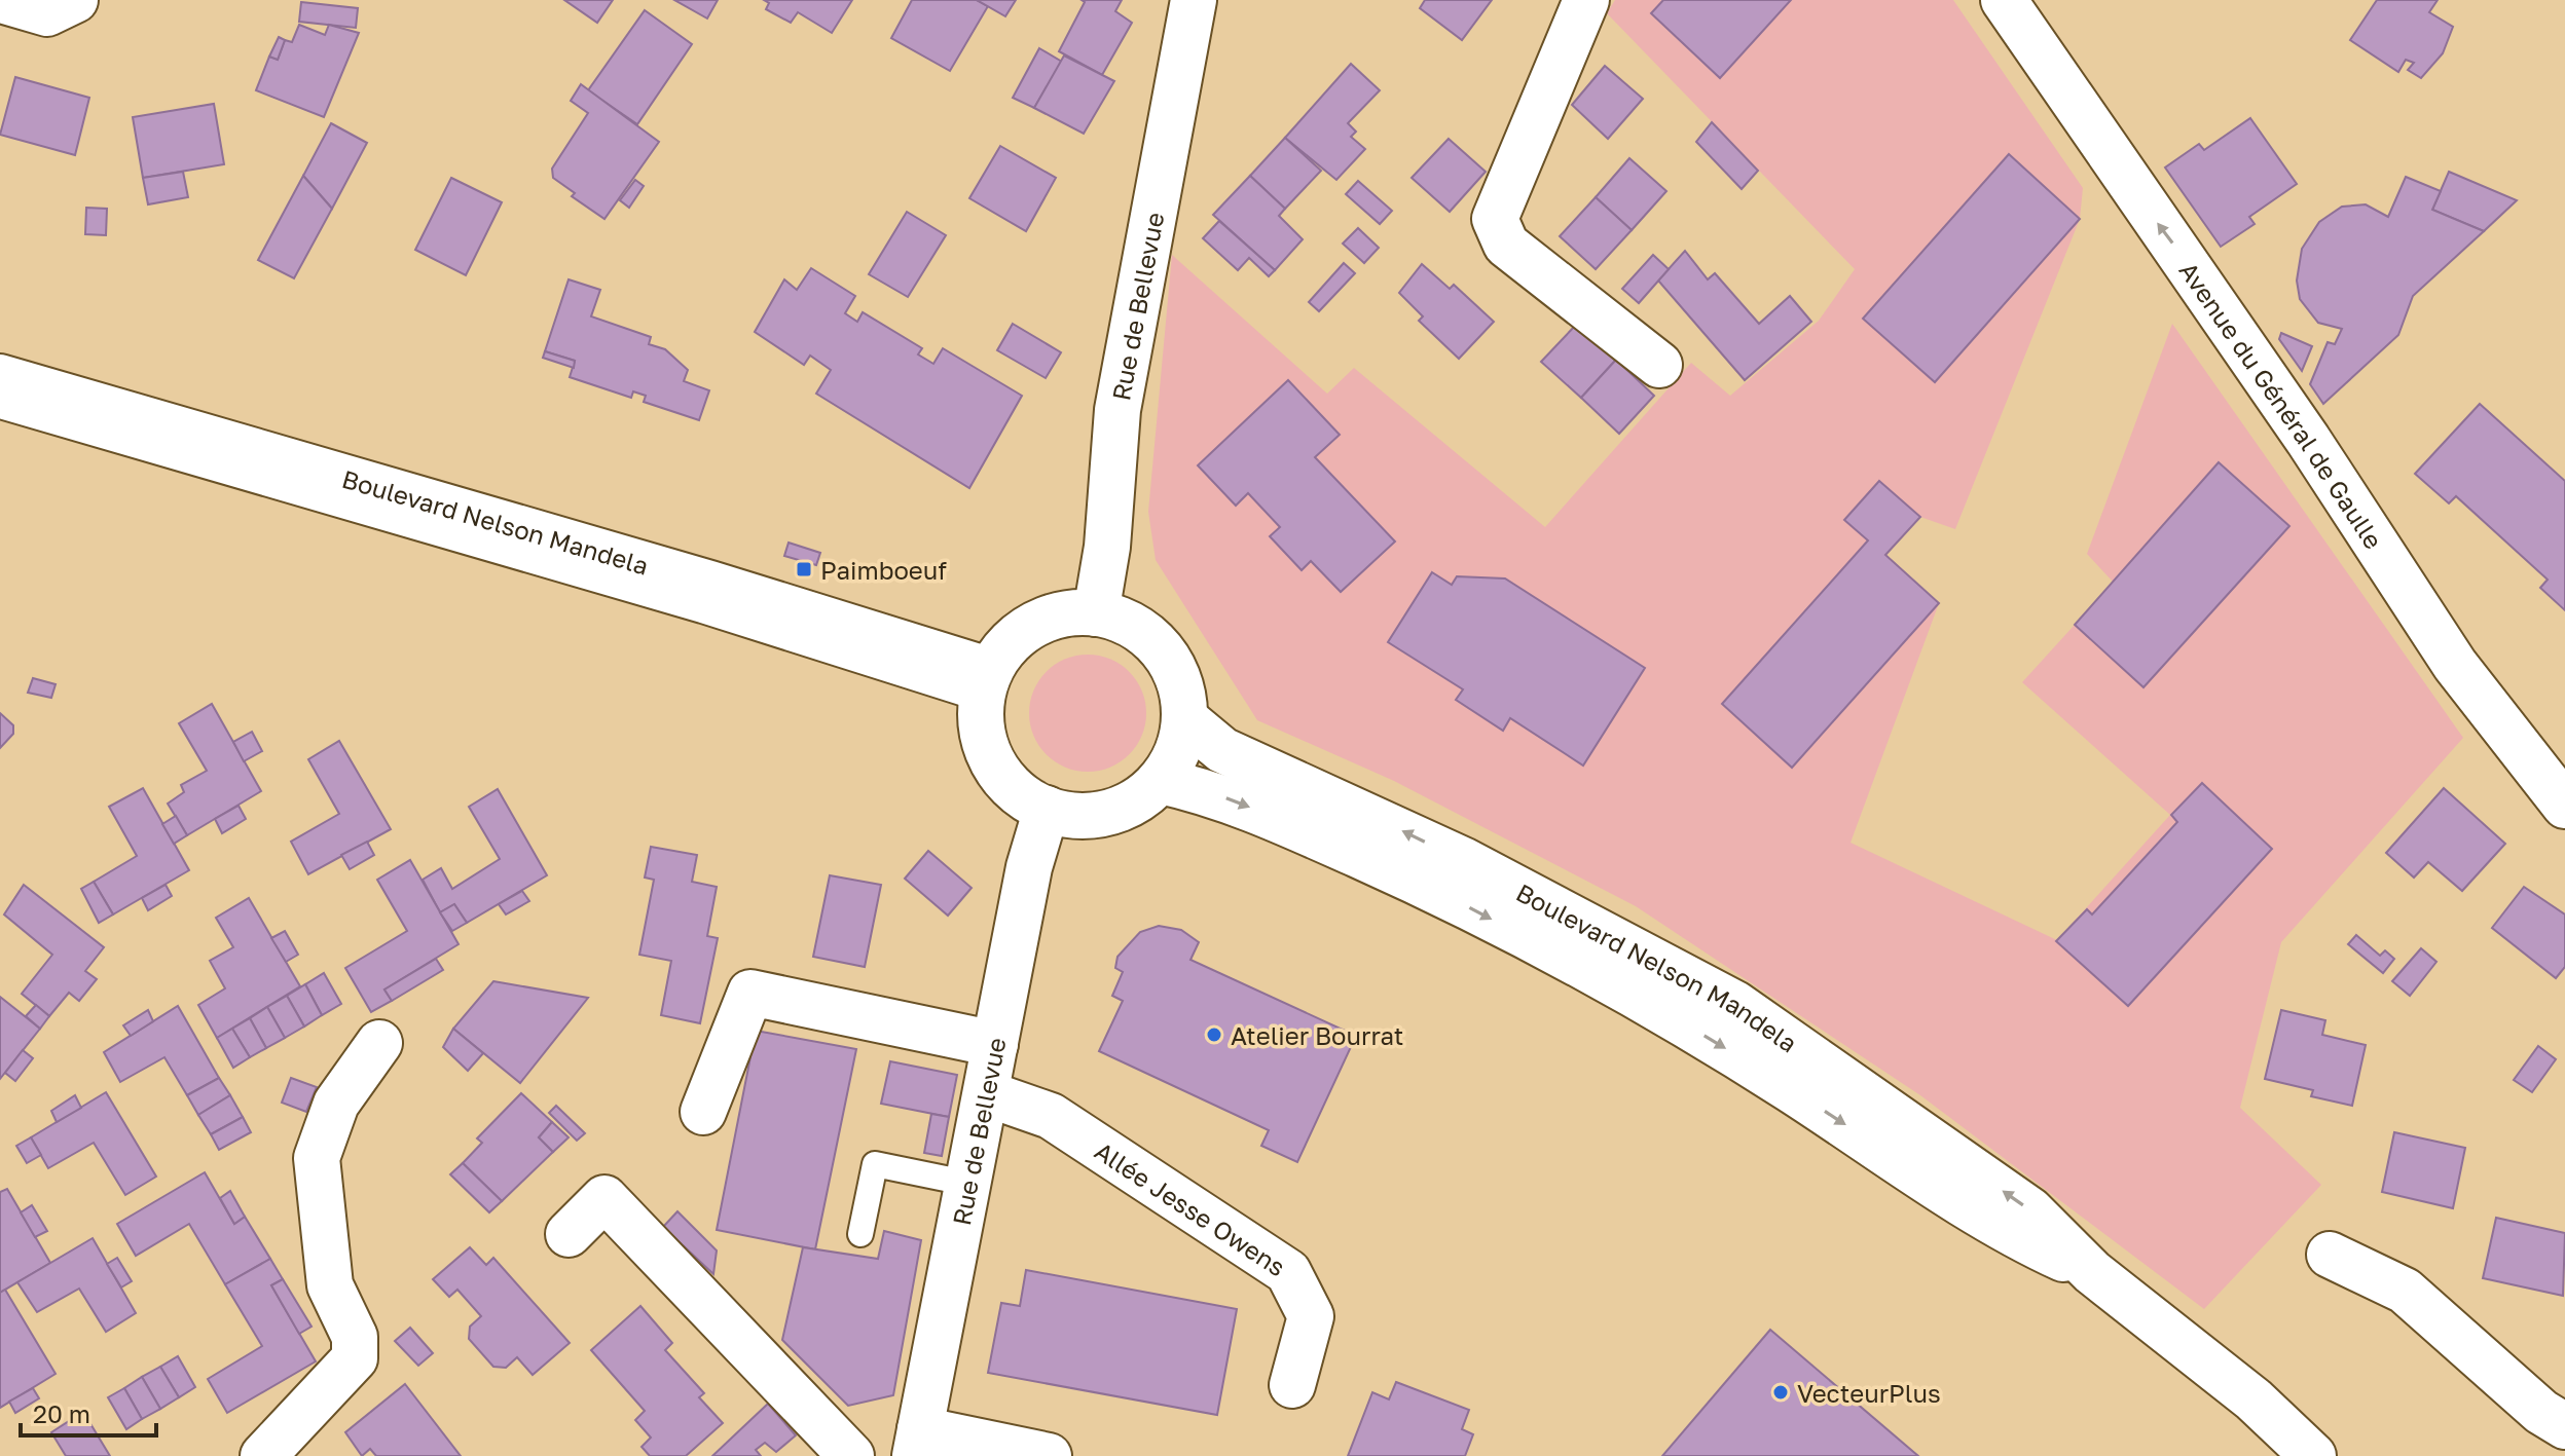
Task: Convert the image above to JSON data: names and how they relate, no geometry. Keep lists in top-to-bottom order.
{
  "streets": {
    "street": [
      "Rue de Bellevue",
      "Avenue du Général de Gaulle",
      "Boulevard Nelson Mandela",
      "Allée Jesse Owens"
    ]
  },
  "crossings": [
    ["Rue de Bellevue", "Boulevard Nelson Mandela"],
    ["Rue de Bellevue", "Allée Jesse Owens"]
  ],
  "one_way": ["Avenue du Général de Gaulle"],
  "places": {
    "transit": ["Paimboeuf"],
    "other": ["Atelier Bourrat", "VecteurPlus"]
  },
  "scale_bar": "20 m"
}
